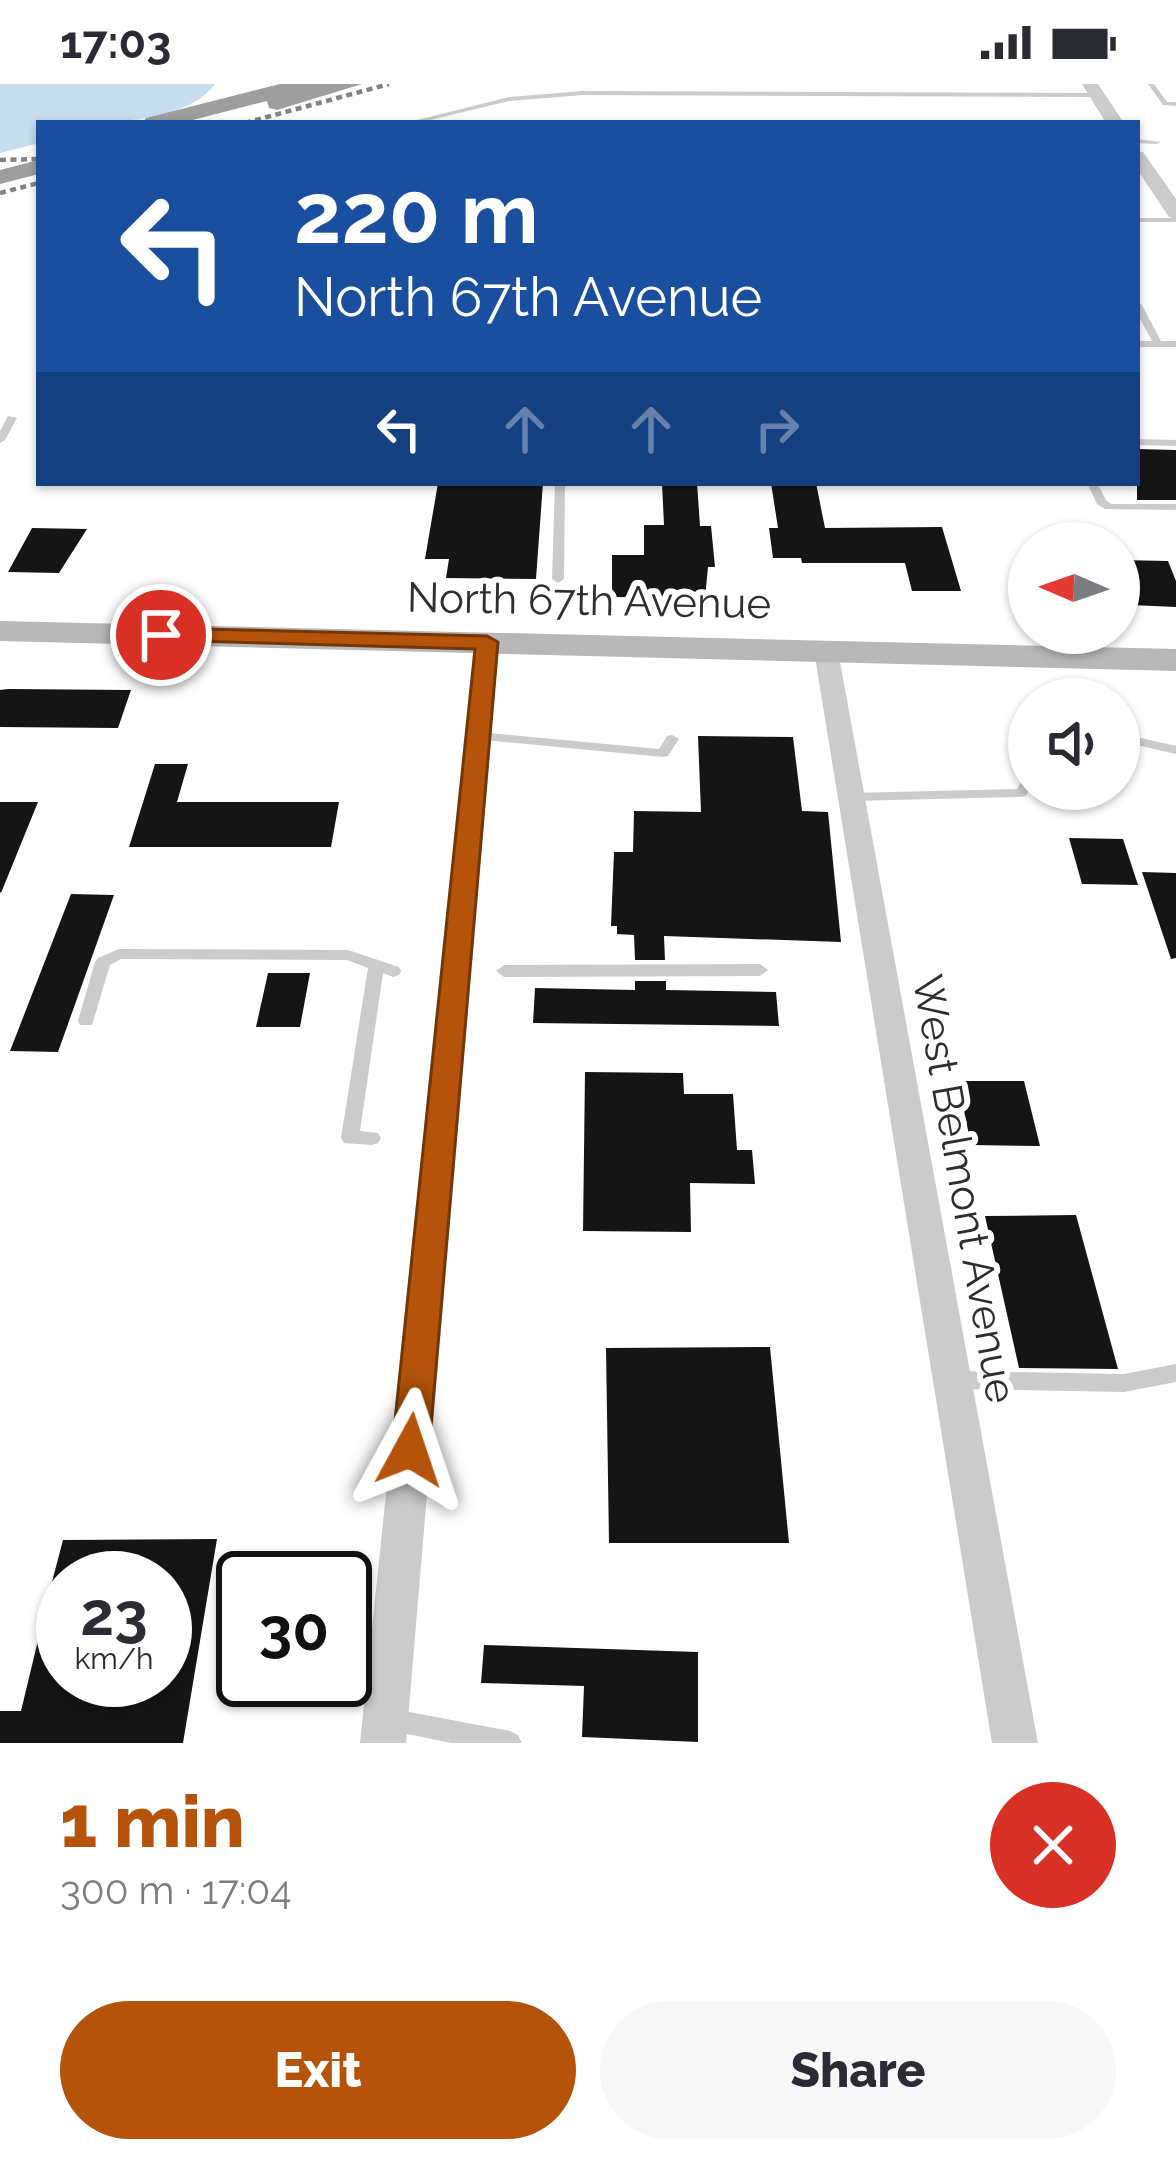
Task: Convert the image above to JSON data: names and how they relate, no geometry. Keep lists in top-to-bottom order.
{
  "streets": {
    "main road": ["North 67th Avenue"],
    "street": ["West Belmont Avenue"]
  },
  "crossings": [
    ["North 67th Avenue", "West Belmont Avenue"]
  ],
  "north": "left",
  "page": {
    "status": "17:03",
    "turn": ["220 m", "North 67th Avenue"],
    "speed": "23 km/h",
    "limit": "30",
    "heading": ["1 min", "300 m · 17:04"],
    "buttons": ["Exit", "Share"]
  }
}
